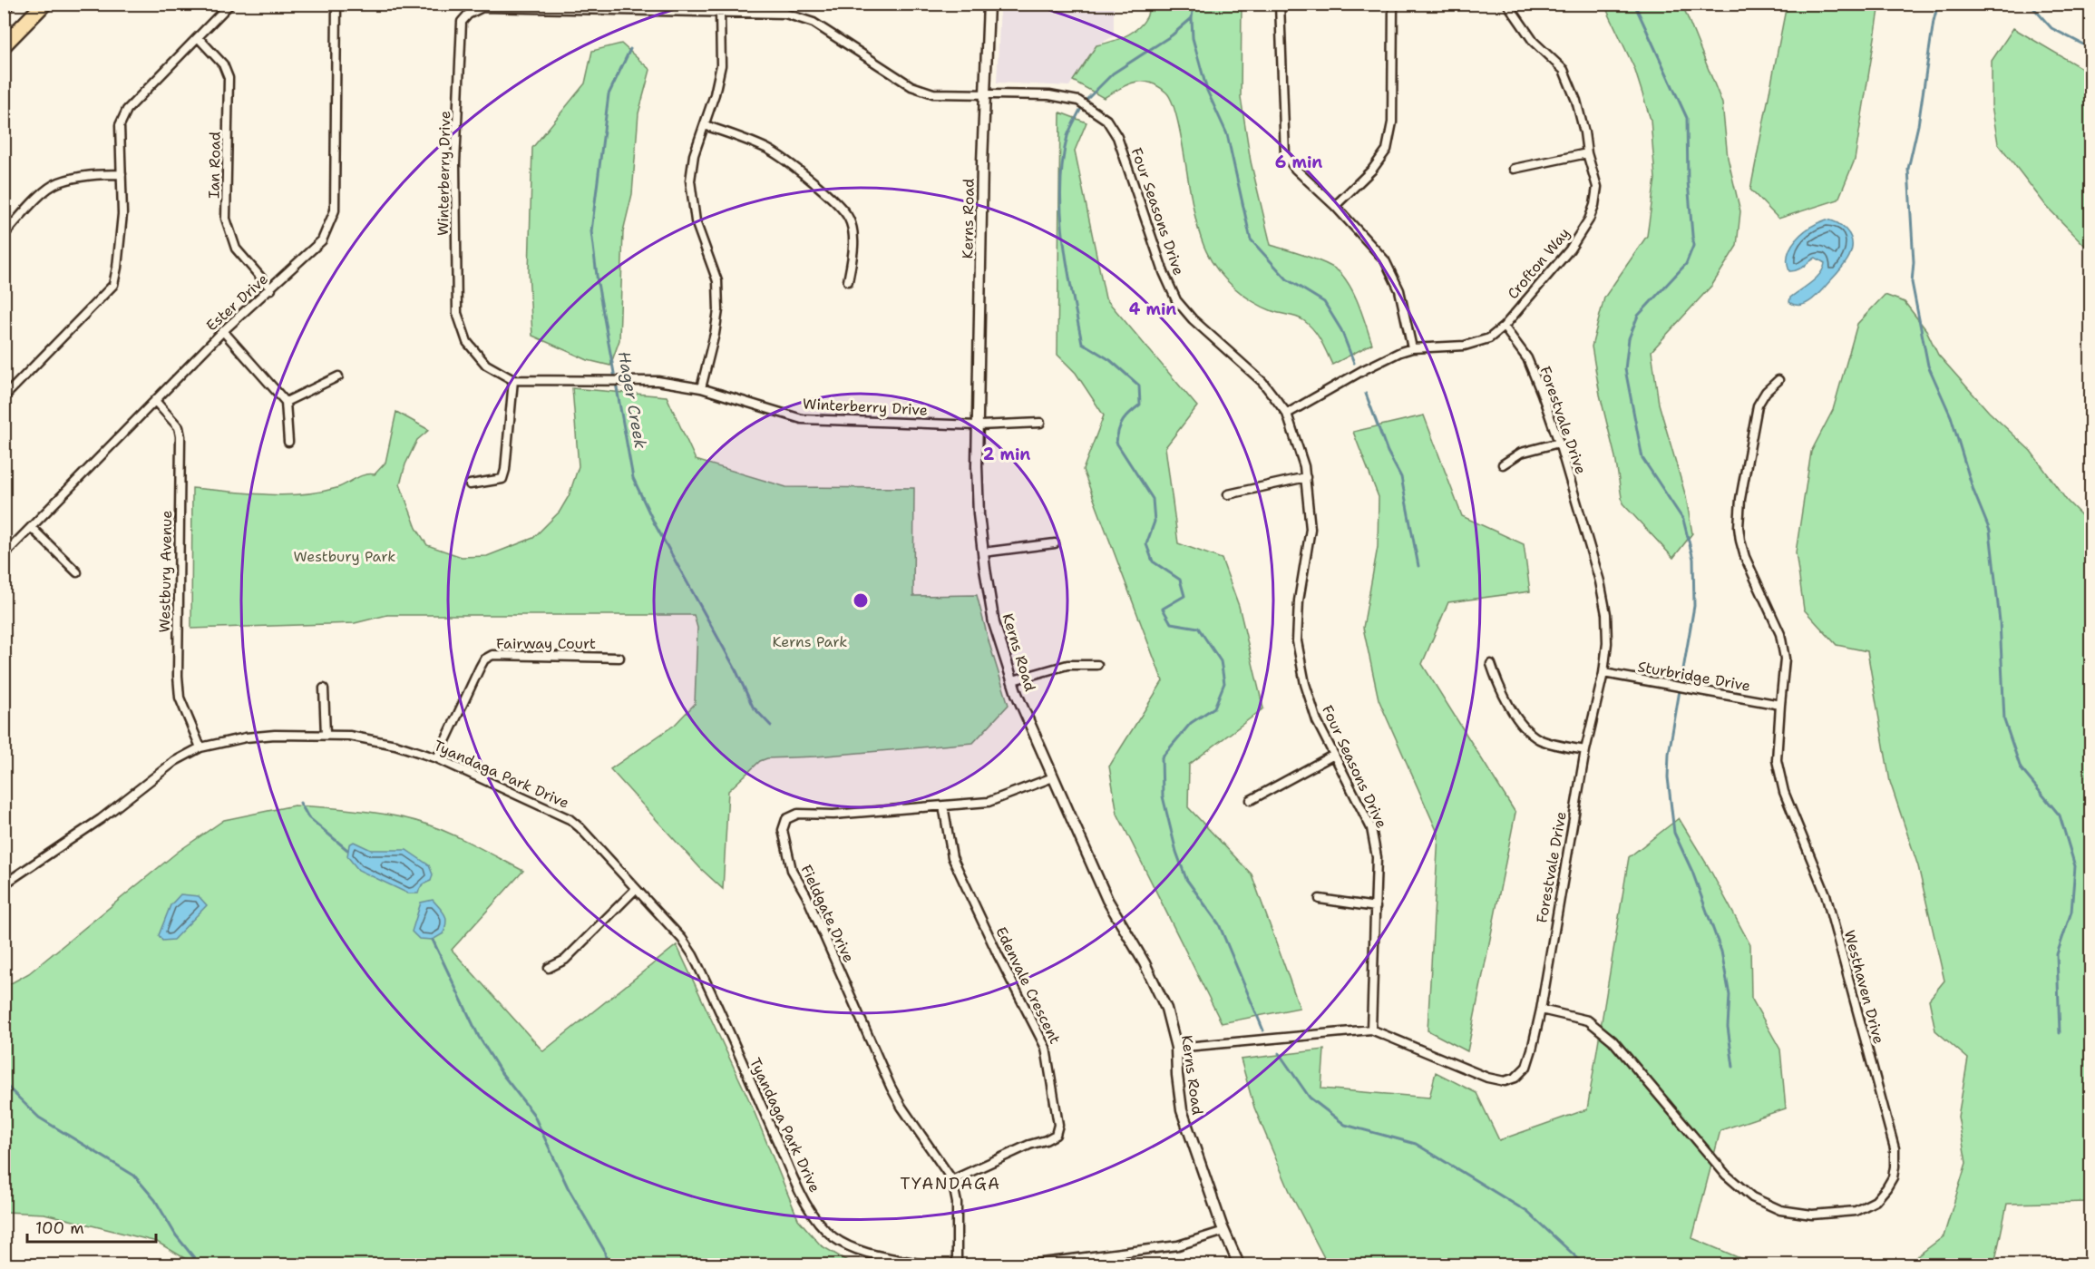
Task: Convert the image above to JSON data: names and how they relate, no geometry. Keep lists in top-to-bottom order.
{
  "streets": {
    "street": [
      "Ian Road",
      "Winterberry Drive",
      "Four Seasons Drive",
      "Kerns Road",
      "Crofton Way",
      "Ester Drive",
      "Forestvale Drive",
      "Westbury Avenue",
      "Fairway Court",
      "Sturbridge Drive",
      "Tyandaga Park Drive",
      "Fieldgate Drive",
      "Edenvale Crescent",
      "Westhaven Drive"
    ]
  },
  "crossings": [
    ["Ian Road", "Ester Drive"],
    ["Winterberry Drive", "Four Seasons Drive"],
    ["Winterberry Drive", "Kerns Road"],
    ["Four Seasons Drive", "Kerns Road"],
    ["Four Seasons Drive", "Crofton Way"],
    ["Four Seasons Drive", "Forestvale Drive"],
    ["Kerns Road", "Forestvale Drive"],
    ["Kerns Road", "Fieldgate Drive"],
    ["Crofton Way", "Forestvale Drive"],
    ["Ester Drive", "Westbury Avenue"],
    ["Forestvale Drive", "Sturbridge Drive"],
    ["Forestvale Drive", "Westhaven Drive"],
    ["Westbury Avenue", "Tyandaga Park Drive"],
    ["Fairway Court", "Tyandaga Park Drive"],
    ["Sturbridge Drive", "Westhaven Drive"],
    ["Fieldgate Drive", "Edenvale Crescent"]
  ],
  "districts": ["TYANDAGA"],
  "water": ["Hager Creek"],
  "parks": ["Westbury Park", "Kerns Park"],
  "scale_bar": "100 m",
  "rings": ["6 min", "4 min", "2 min"]
}
